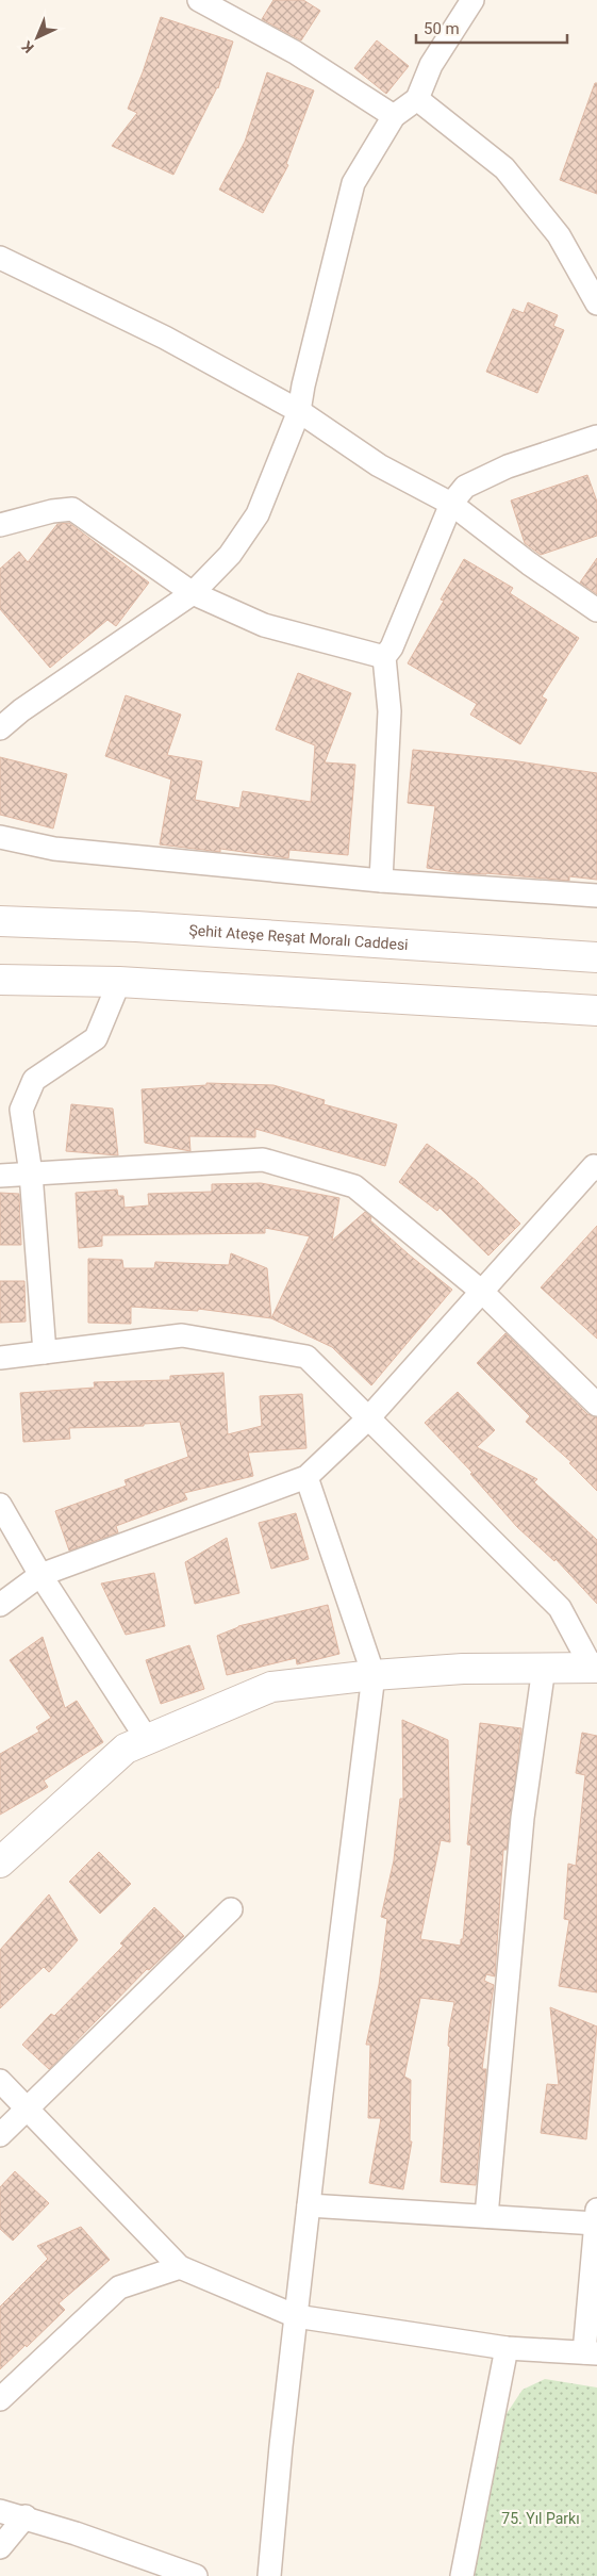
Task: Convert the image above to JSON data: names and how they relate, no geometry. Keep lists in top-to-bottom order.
{
  "streets": {
    "main road": ["Şehit Ateşe Reşat Moralı Caddesi"]
  },
  "parks": ["75. Yıl Parkı"],
  "scale_bar": "50 m",
  "north": "bottom left"
}
